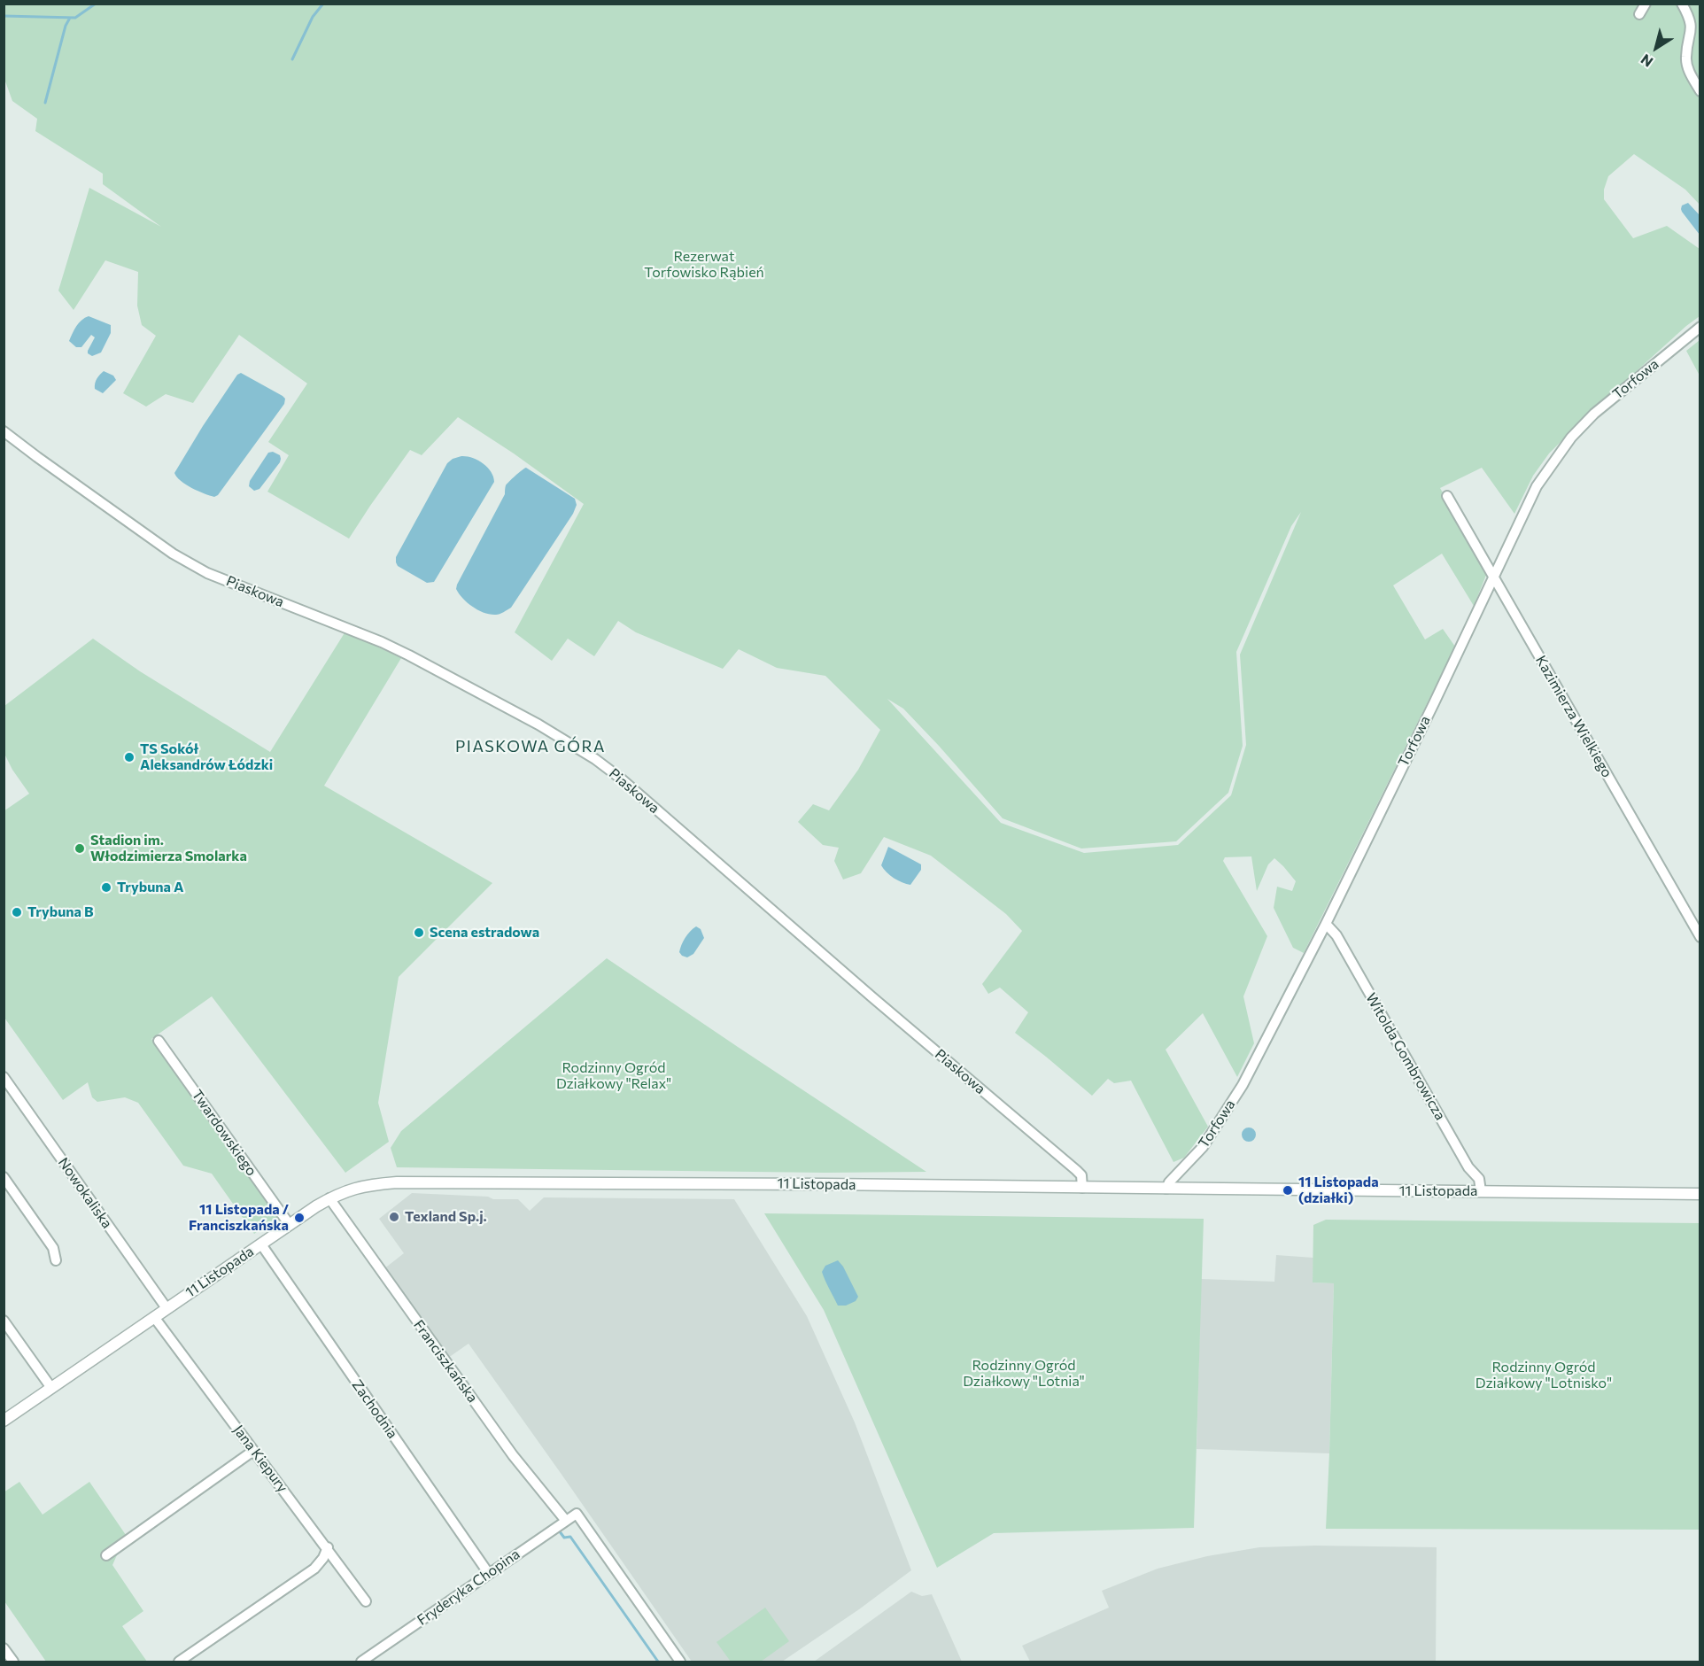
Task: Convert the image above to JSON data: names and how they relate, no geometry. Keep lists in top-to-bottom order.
{
  "streets": {
    "street": [
      "Torfowa",
      "Piaskowa",
      "Kazimierza Wielkiego",
      "Witolda Gombrowicza",
      "Twardowskiego",
      "11 Listopada",
      "Nowokaliska",
      "Franciszkańska",
      "Zachodnia",
      "Jana Kiepury",
      "Fryderyka Chopina"
    ]
  },
  "crossings": [
    ["Torfowa", "Kazimierza Wielkiego"],
    ["Torfowa", "Witolda Gombrowicza"],
    ["Torfowa", "11 Listopada"],
    ["Piaskowa", "11 Listopada"],
    ["Witolda Gombrowicza", "11 Listopada"],
    ["Twardowskiego", "11 Listopada"],
    ["11 Listopada", "Nowokaliska"],
    ["11 Listopada", "Franciszkańska"],
    ["11 Listopada", "Zachodnia"],
    ["11 Listopada", "Jana Kiepury"],
    ["Franciszkańska", "Fryderyka Chopina"],
    ["Zachodnia", "Fryderyka Chopina"]
  ],
  "districts": ["PIASKOWA GÓRA"],
  "parks": [
    "Rezerwat Torfowisko Rąbień",
    "Rodzinny Ogród Działkowy \"Relax\"",
    "Rodzinny Ogród Działkowy \"Lotnia\"",
    "Rodzinny Ogród Działkowy \"Lotnisko\""
  ],
  "places": [
    "TS Sokół Aleksandrów Łódzki",
    "Stadion im. Włodzimierza Smolarka",
    "Trybuna A",
    "Trybuna B",
    "Scena estradowa",
    "11 Listopada (działki)",
    "Texland Sp.j.",
    "11 Listopada / Franciszkańska"
  ],
  "north": "bottom left"
}
